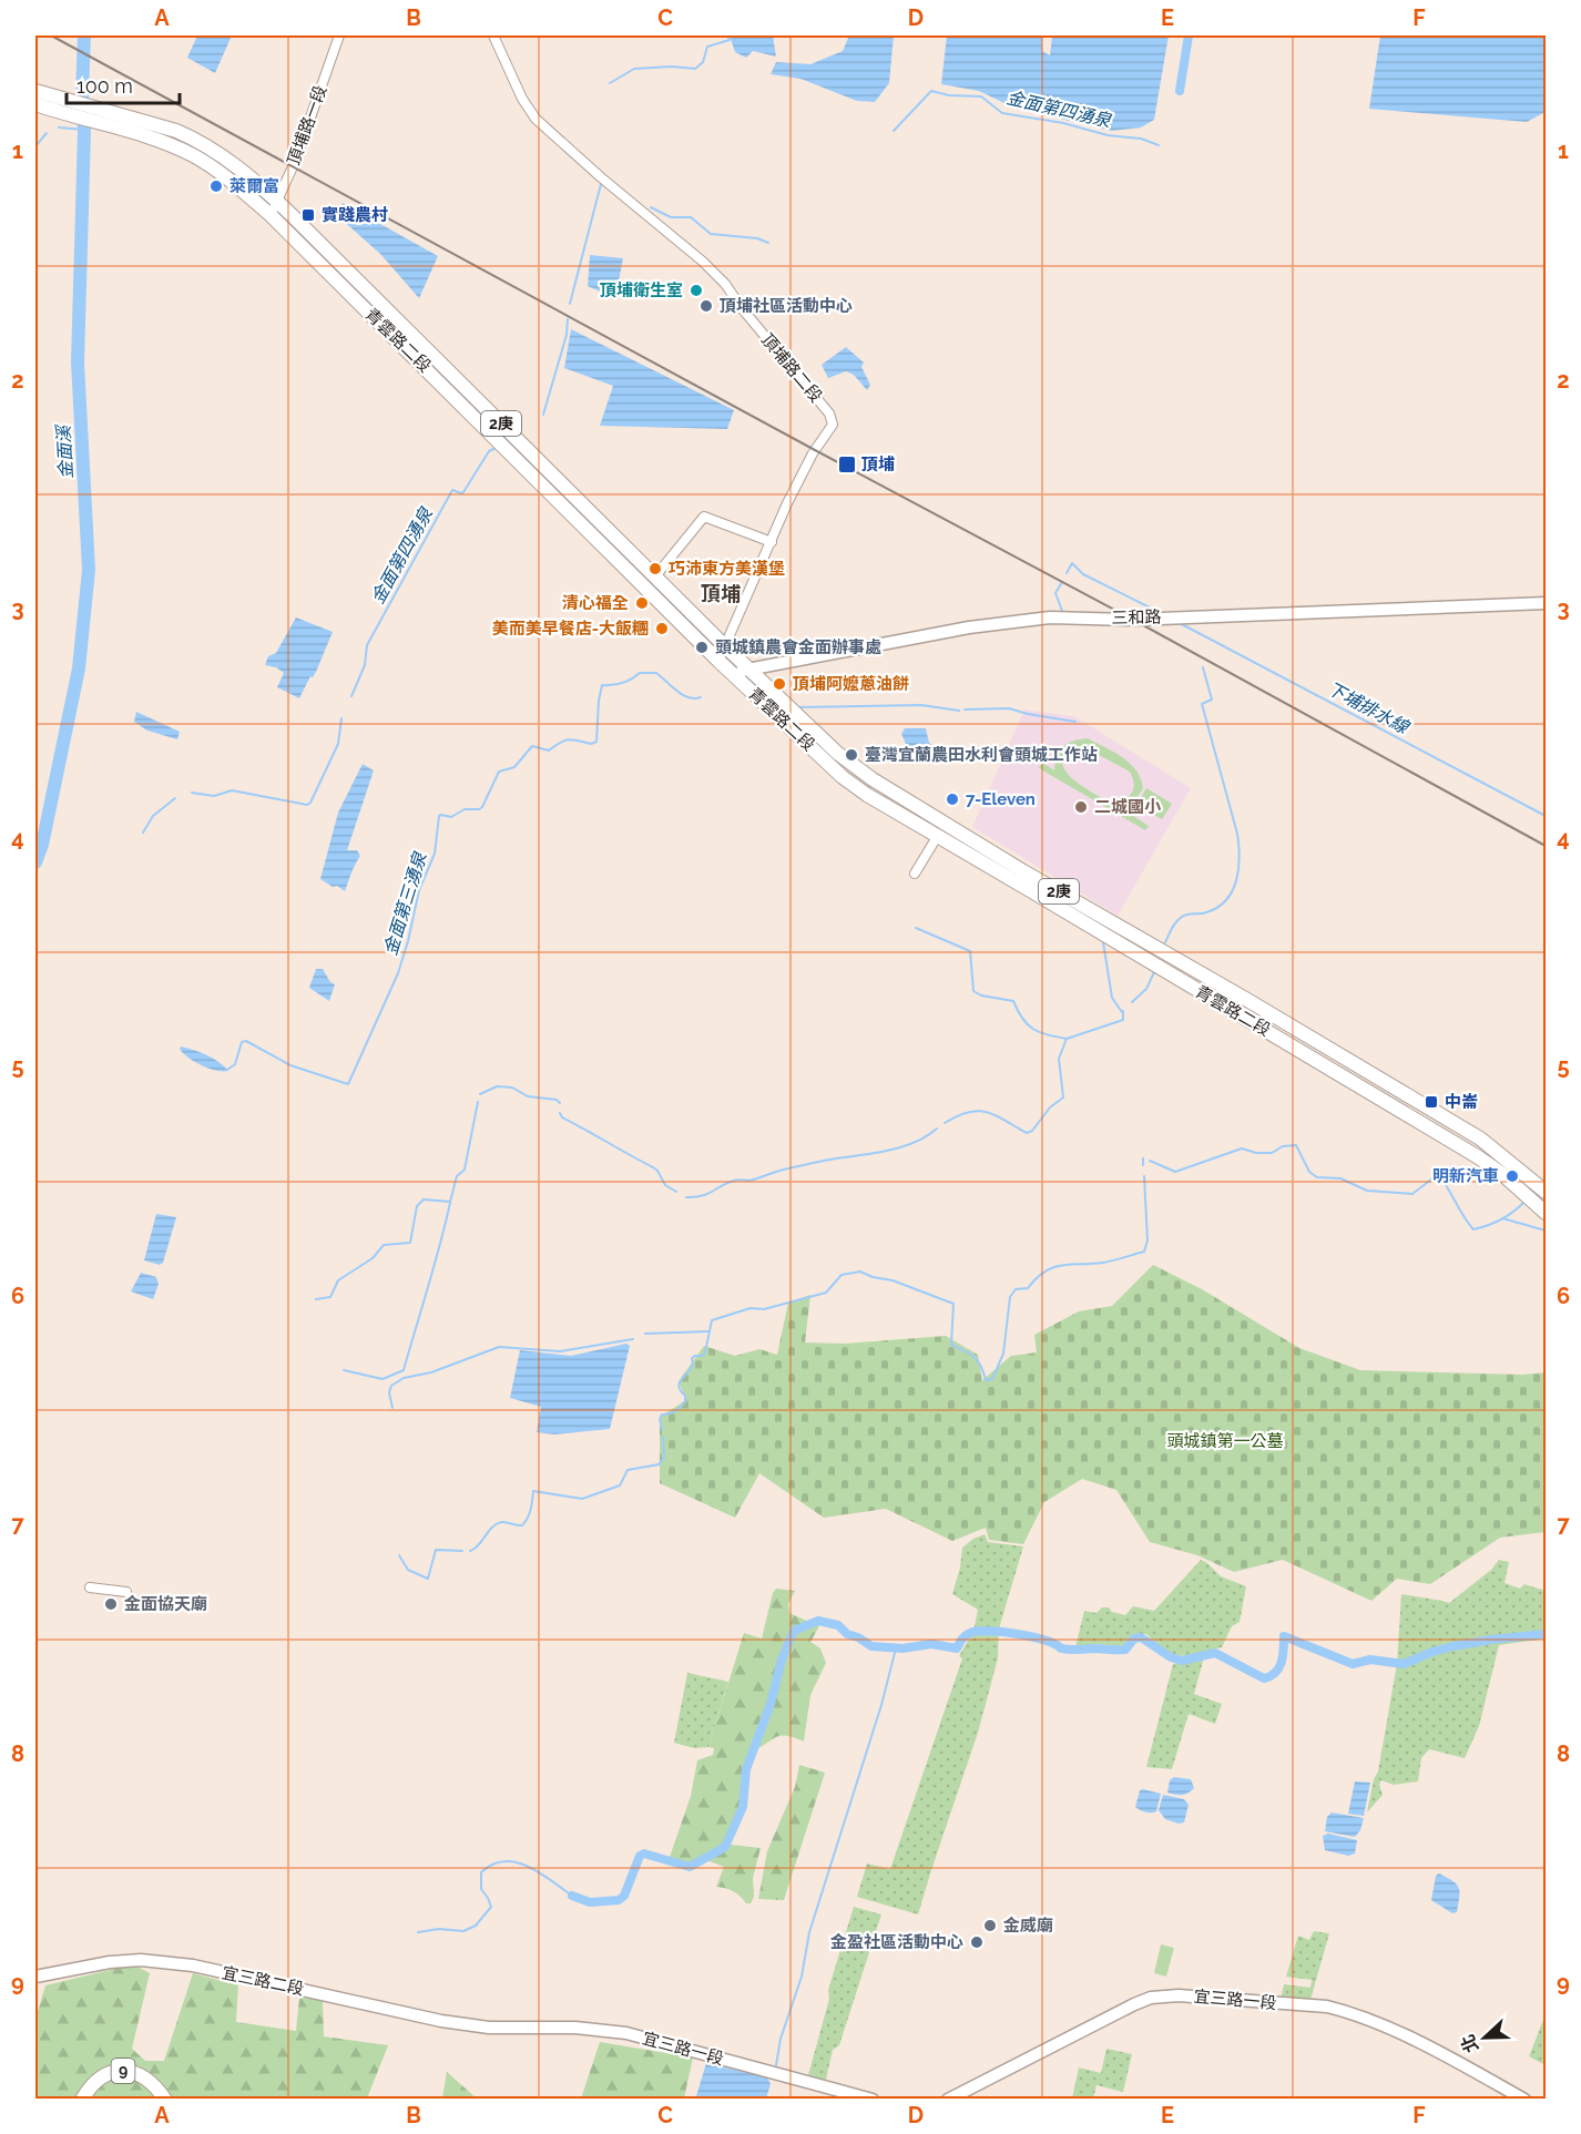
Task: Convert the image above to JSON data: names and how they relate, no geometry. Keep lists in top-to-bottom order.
{
  "streets": {
    "main road": ["青雲路二段", "2庚", "9"],
    "street": [
      "頂埔路一段",
      "頂埔路二段",
      "三和路",
      "宜三路二段",
      "宜三路一段"
    ]
  },
  "crossings": [
    ["頂埔路一段", "青雲路二段"],
    ["青雲路二段", "頂埔路二段"],
    ["青雲路二段", "2庚"],
    ["青雲路二段", "三和路"],
    ["宜三路二段", "宜三路一段"]
  ],
  "districts": ["頂埔"],
  "water": [
    "金面第四湧泉",
    "金面溪",
    "下埔排水線",
    "金面第三湧泉"
  ],
  "parks": ["頭城鎮第一公墓"],
  "places": {
    "other": [
      "萊爾富",
      "頂埔衛生室",
      "頂埔社區活動中心",
      "巧沛東方美漢堡",
      "清心福全",
      "美而美早餐店-大飯糰",
      "頭城鎮農會金面辦事處",
      "頂埔阿嬤蔥油餅",
      "臺灣宜蘭農田水利會頭城工作站",
      "7-Eleven",
      "二城國小",
      "明新汽車",
      "金面協天廟",
      "金威廟",
      "金盈社區活動中心"
    ],
    "transit": ["實踐農村", "頂埔", "中崙"]
  },
  "scale_bar": "100 m",
  "north": "left",
  "grid": {
    "columns": [
      "A",
      "B",
      "C",
      "D",
      "E",
      "F"
    ],
    "rows": [
      "1",
      "2",
      "3",
      "4",
      "5",
      "6",
      "7",
      "8",
      "9"
    ]
  }
}
